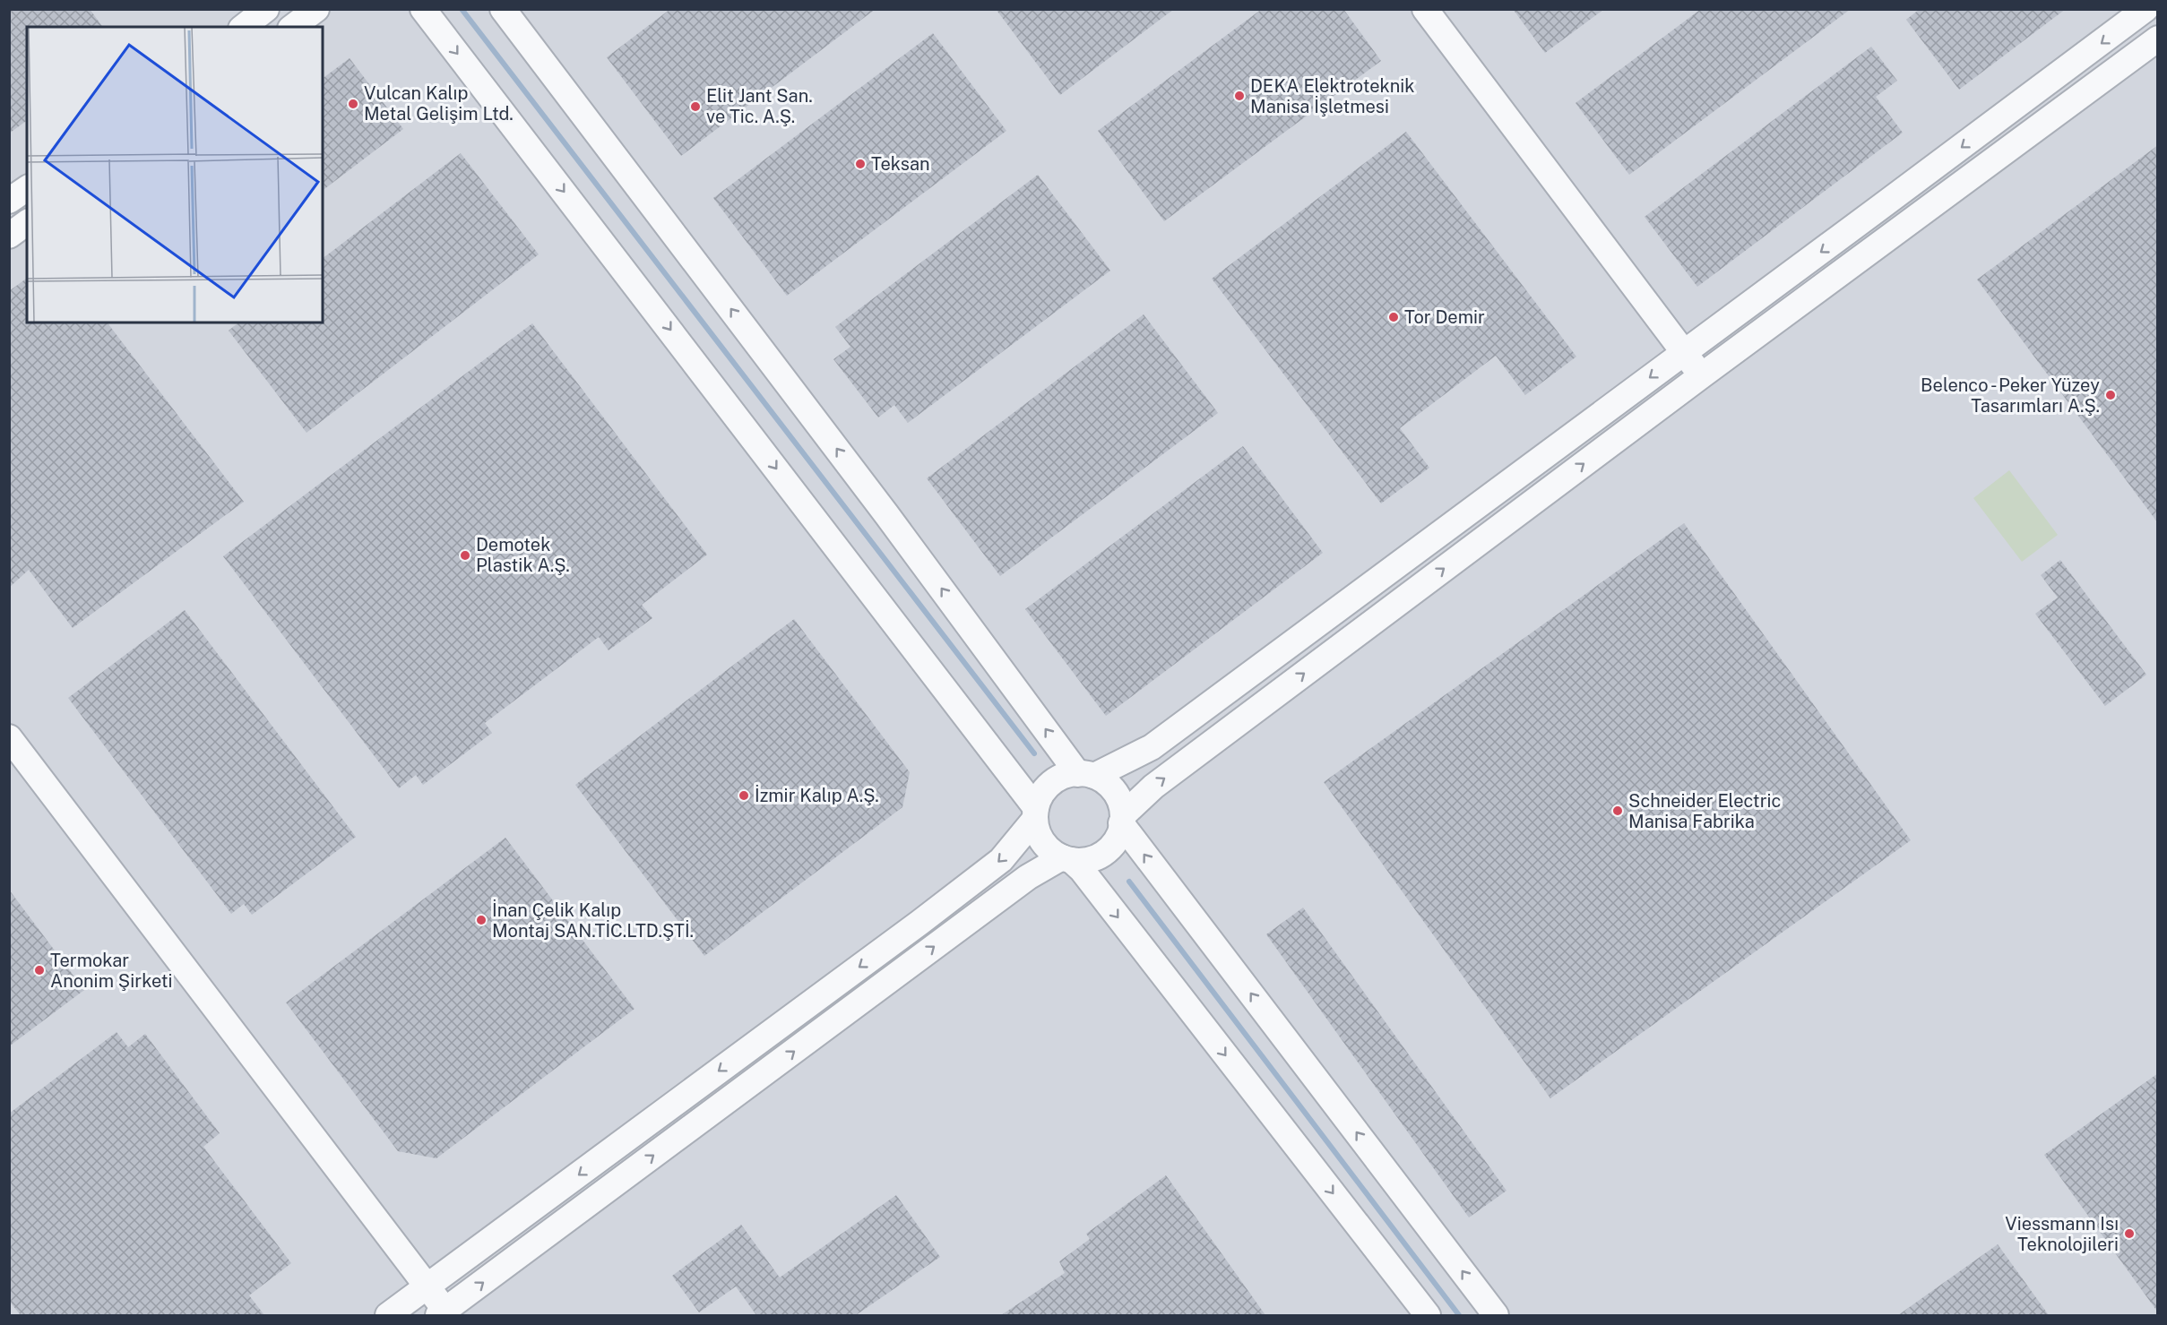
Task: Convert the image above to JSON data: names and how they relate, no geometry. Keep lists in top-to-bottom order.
{
  "places": [
    "DEKA Elektroteknik Manisa İşletmesi",
    "Vulcan Kalıp Metal Gelişim Ltd.",
    "Elit Jant San. ve Tic. A.Ş.",
    "Teksan",
    "Tor Demir",
    "Belenco - Peker Yüzey Tasarımları A.Ş.",
    "Demotek Plastik A.Ş.",
    "İzmir Kalıp A.Ş.",
    "Schneider Electric Manisa Fabrika",
    "İnan Çelik Kalıp Montaj SAN.TİC.LTD.ŞTİ.",
    "Termokar Anonim Şirketi",
    "Viessmann Isı Teknolojileri"
  ]
}
